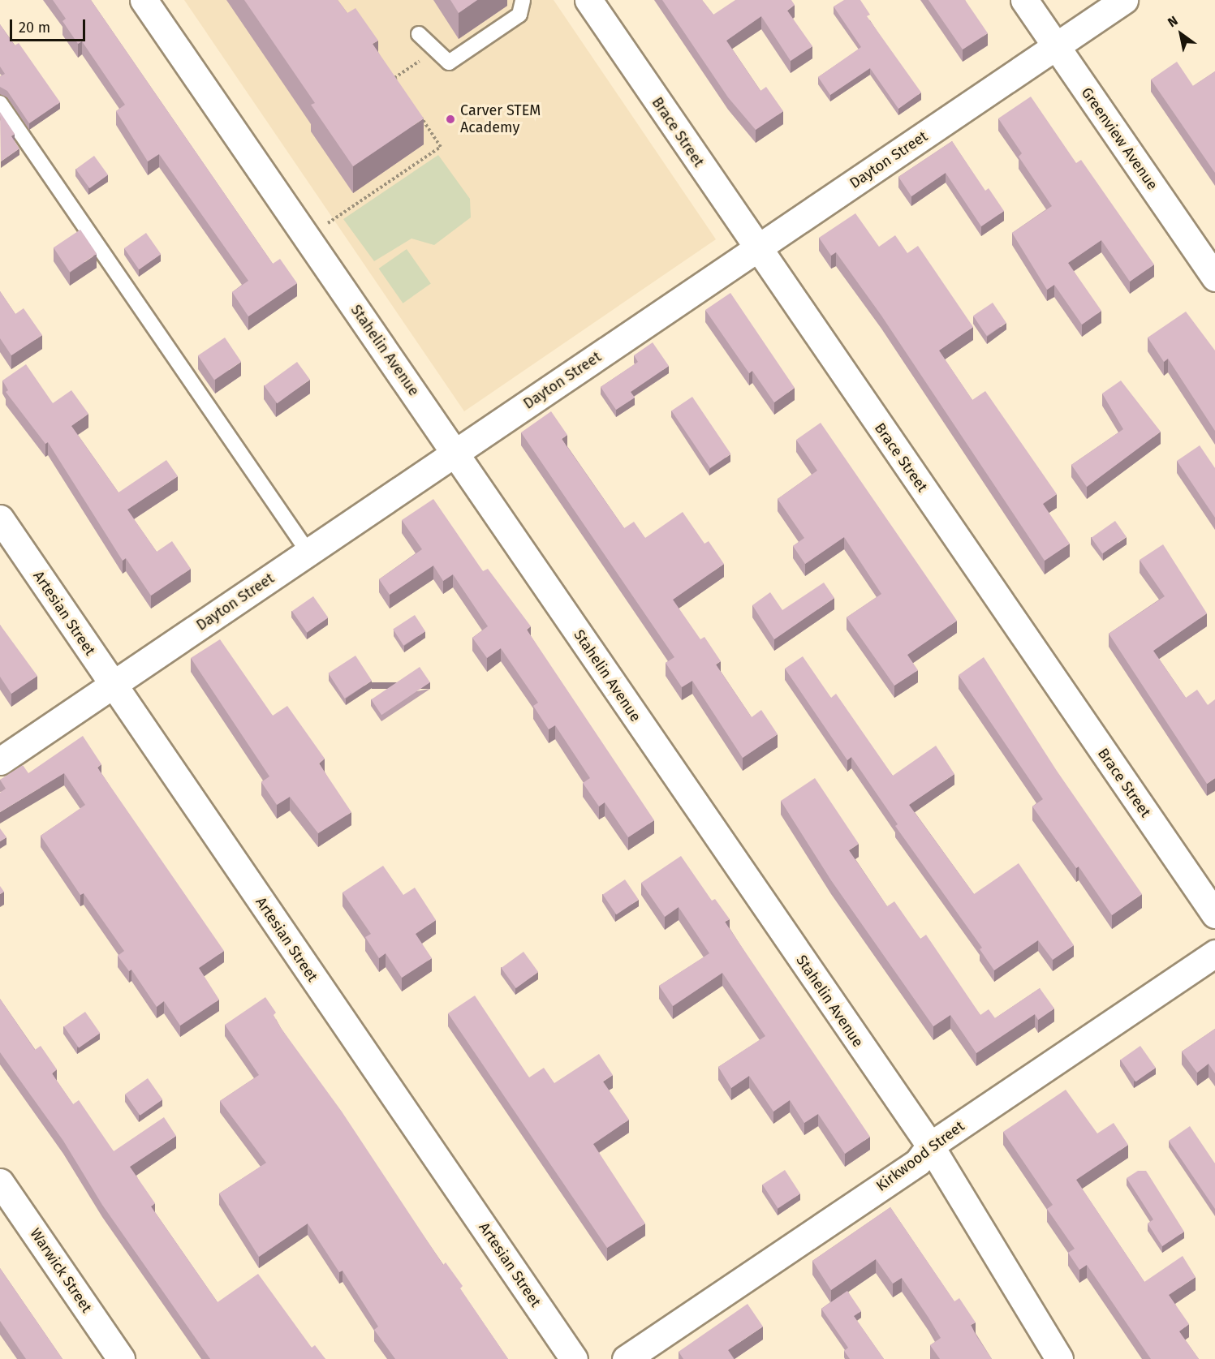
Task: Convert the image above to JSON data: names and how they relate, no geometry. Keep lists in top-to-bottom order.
{
  "streets": {
    "street": [
      "Brace Street",
      "Greenview Avenue",
      "Dayton Street",
      "Stahelin Avenue",
      "Artesian Street",
      "Kirkwood Street",
      "Warwick Street"
    ]
  },
  "crossings": [
    ["Brace Street", "Dayton Street"],
    ["Greenview Avenue", "Dayton Street"],
    ["Dayton Street", "Stahelin Avenue"],
    ["Dayton Street", "Artesian Street"],
    ["Stahelin Avenue", "Kirkwood Street"]
  ],
  "places": ["Carver STEM Academy"],
  "scale_bar": "20 m",
  "north": "top left"
}
